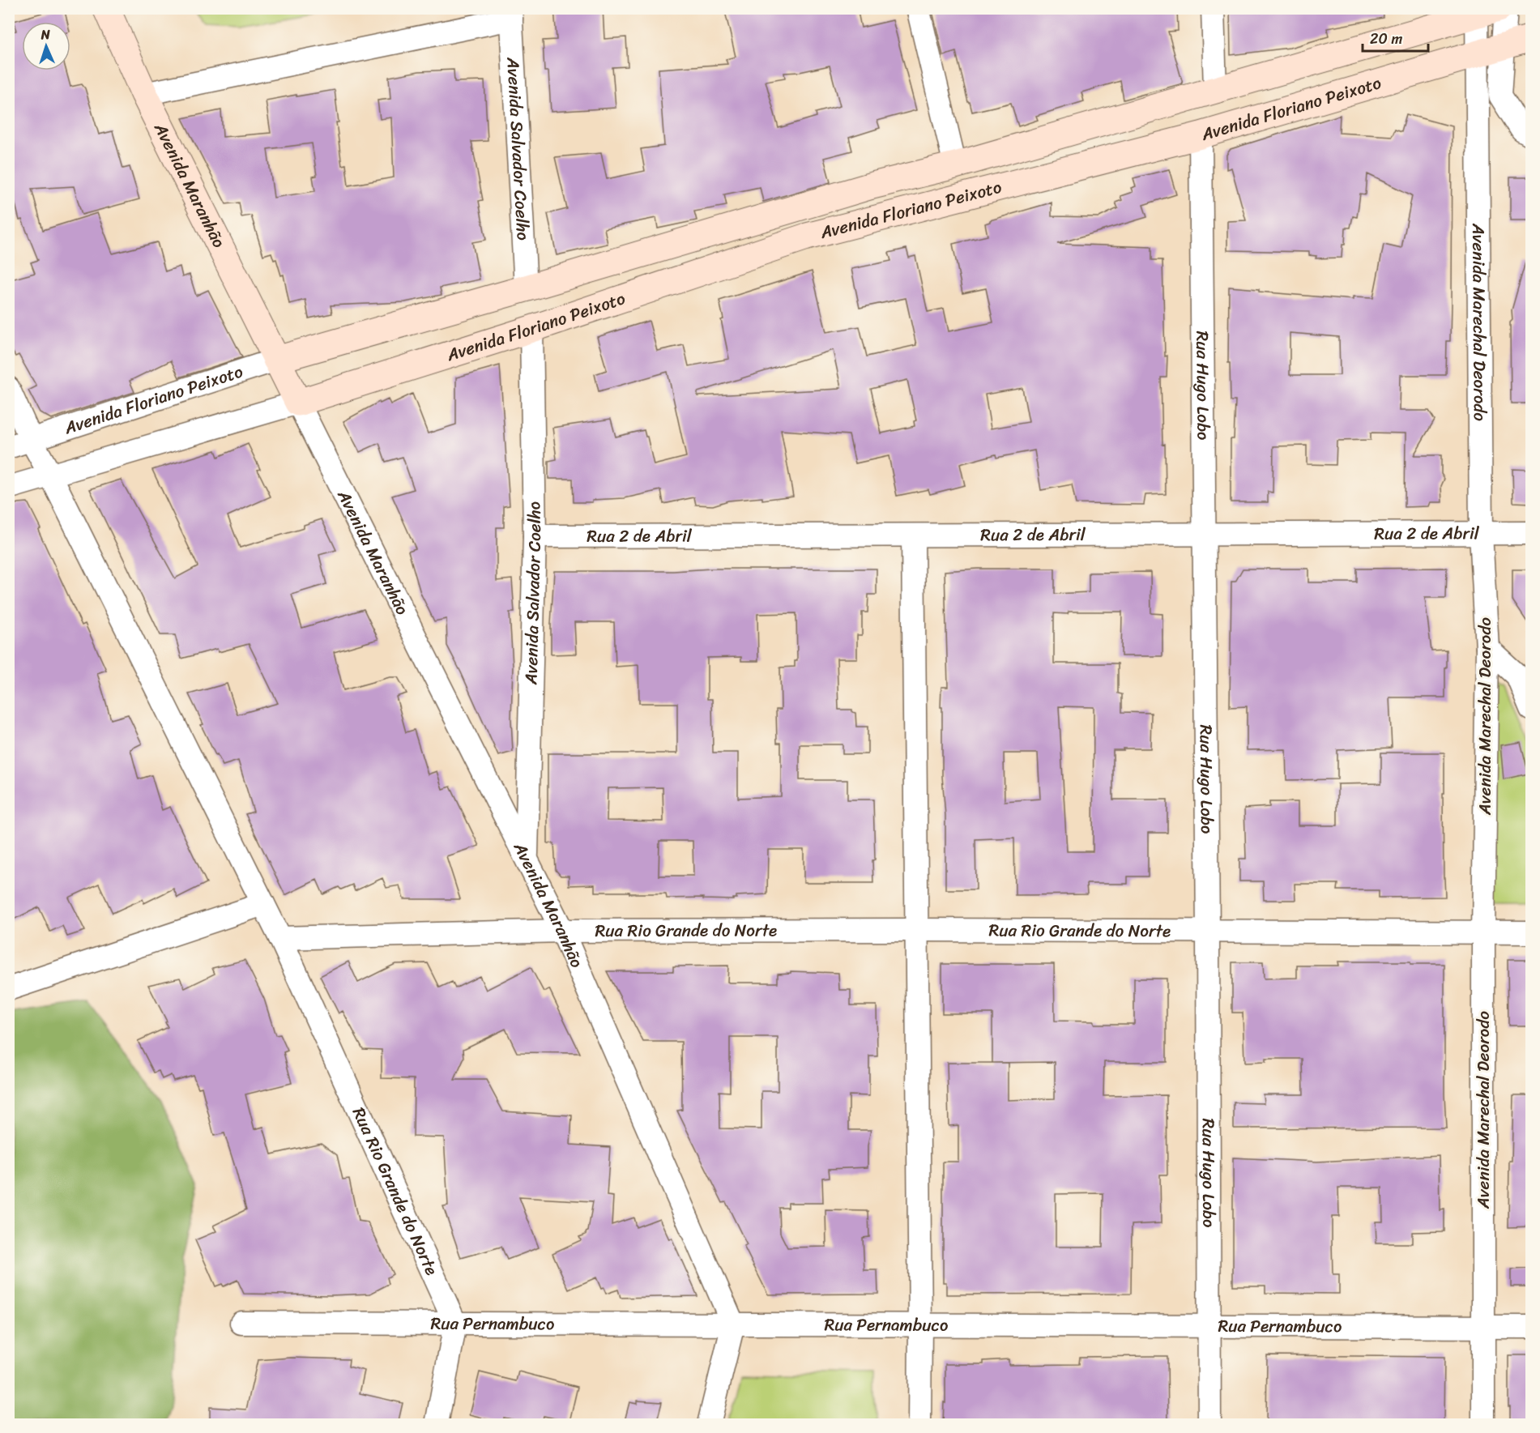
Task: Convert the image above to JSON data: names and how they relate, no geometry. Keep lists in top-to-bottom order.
{
  "streets": {
    "street": [
      "Avenida Floriano Peixoto",
      "Avenida Salvador Coelho",
      "Avenida Maranhão",
      "Avenida Marechal Deorodo",
      "Rua Hugo Lobo",
      "Rua 2 de Abril",
      "Rua Rio Grande do Norte",
      "Rua Pernambuco"
    ]
  },
  "crossings": [
    ["Avenida Floriano Peixoto", "Avenida Salvador Coelho"],
    ["Avenida Floriano Peixoto", "Avenida Maranhão"],
    ["Avenida Floriano Peixoto", "Avenida Marechal Deorodo"],
    ["Avenida Floriano Peixoto", "Rua Hugo Lobo"],
    ["Avenida Salvador Coelho", "Avenida Maranhão"],
    ["Avenida Salvador Coelho", "Rua 2 de Abril"],
    ["Avenida Maranhão", "Rua Rio Grande do Norte"],
    ["Avenida Maranhão", "Rua Pernambuco"],
    ["Avenida Marechal Deorodo", "Rua 2 de Abril"],
    ["Avenida Marechal Deorodo", "Rua Rio Grande do Norte"],
    ["Avenida Marechal Deorodo", "Rua Pernambuco"],
    ["Rua Hugo Lobo", "Rua 2 de Abril"],
    ["Rua Hugo Lobo", "Rua Rio Grande do Norte"],
    ["Rua Hugo Lobo", "Rua Pernambuco"],
    ["Rua Rio Grande do Norte", "Rua Pernambuco"]
  ],
  "scale_bar": "20 m",
  "north": "top"
}
